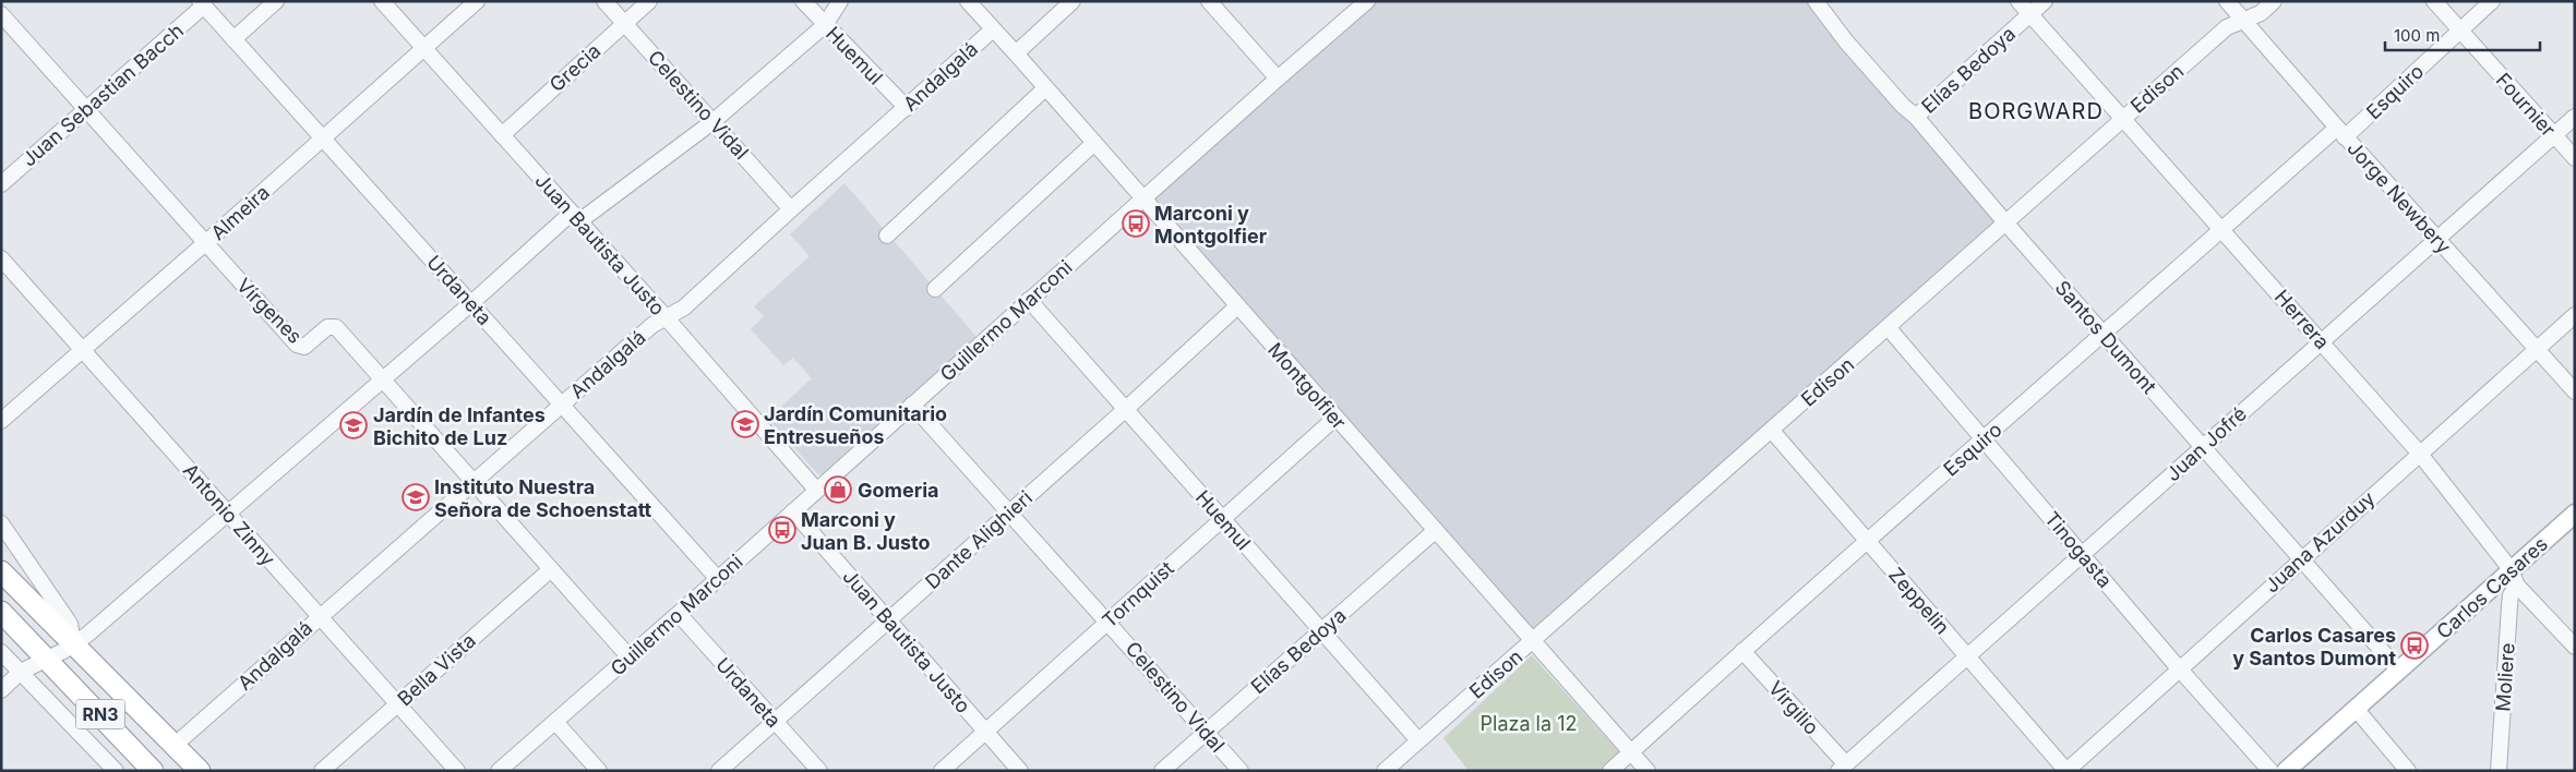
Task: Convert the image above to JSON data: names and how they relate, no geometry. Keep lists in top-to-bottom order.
{
  "streets": {
    "highway": ["RN3"],
    "main road": ["Carlos Casares"],
    "street": [
      "Huemul",
      "Grecia",
      "Elías Bedoya",
      "Andalgalá",
      "Edison",
      "Esquiro",
      "Juan Sebastian Bacch",
      "Celestino Vidal",
      "Fournier",
      "Jorge Newbery",
      "Almeira",
      "Juan Bautista Justo",
      "Urdaneta",
      "Vírgenes",
      "Herrera",
      "Guillermo Marconi",
      "Santos Dumont",
      "Montgolfier",
      "Juan Jofré",
      "Antonio Zinny",
      "Dante Alighieri",
      "Juana Azurduy",
      "Tinogasta",
      "Tornquist",
      "Zeppelin",
      "Bella Vista",
      "Moliere",
      "Virgilio"
    ]
  },
  "crossings": [
    ["Huemul", "Elías Bedoya"],
    ["Huemul", "Andalgalá"],
    ["Huemul", "Edison"],
    ["Huemul", "Guillermo Marconi"],
    ["Huemul", "Dante Alighieri"],
    ["Huemul", "Tornquist"],
    ["Grecia", "Celestino Vidal"],
    ["Grecia", "Juan Bautista Justo"],
    ["Elías Bedoya", "Celestino Vidal"],
    ["Elías Bedoya", "Herrera"],
    ["Elías Bedoya", "Santos Dumont"],
    ["Elías Bedoya", "Montgolfier"],
    ["Andalgalá", "Celestino Vidal"],
    ["Andalgalá", "Juan Bautista Justo"],
    ["Andalgalá", "Urdaneta"],
    ["Andalgalá", "Vírgenes"],
    ["Andalgalá", "Montgolfier"],
    ["Andalgalá", "Antonio Zinny"],
    ["Andalgalá", "RN3"],
    ["Edison", "Jorge Newbery"],
    ["Edison", "Herrera"],
    ["Edison", "Santos Dumont"],
    ["Edison", "Montgolfier"],
    ["Edison", "Tinogasta"],
    ["Edison", "Zeppelin"],
    ["Esquiro", "Fournier"],
    ["Esquiro", "Jorge Newbery"],
    ["Esquiro", "Herrera"],
    ["Esquiro", "Santos Dumont"],
    ["Esquiro", "Montgolfier"],
    ["Esquiro", "Tinogasta"],
    ["Esquiro", "Zeppelin"],
    ["Esquiro", "Virgilio"],
    ["Juan Sebastian Bacch", "Urdaneta"],
    ["Juan Sebastian Bacch", "Vírgenes"],
    ["Celestino Vidal", "Guillermo Marconi"],
    ["Celestino Vidal", "Dante Alighieri"],
    ["Celestino Vidal", "Tornquist"],
    ["Fournier", "Juan Jofré"],
    ["Jorge Newbery", "Juan Jofré"],
    ["Jorge Newbery", "Juana Azurduy"],
    ["Almeira", "Juan Bautista Justo"],
    ["Almeira", "Urdaneta"],
    ["Almeira", "Vírgenes"],
    ["Almeira", "Antonio Zinny"],
    ["Juan Bautista Justo", "Guillermo Marconi"],
    ["Juan Bautista Justo", "Dante Alighieri"],
    ["Juan Bautista Justo", "Tornquist"],
    ["Urdaneta", "Guillermo Marconi"],
    ["Urdaneta", "Dante Alighieri"],
    ["Vírgenes", "Guillermo Marconi"],
    ["Vírgenes", "Bella Vista"],
    ["Herrera", "Juan Jofré"],
    ["Herrera", "Juana Azurduy"],
    ["Herrera", "Carlos Casares"],
    ["Herrera", "Moliere"],
    ["Guillermo Marconi", "Montgolfier"],
    ["Santos Dumont", "Juan Jofré"],
    ["Santos Dumont", "Juana Azurduy"],
    ["Santos Dumont", "Carlos Casares"],
    ["Montgolfier", "Dante Alighieri"],
    ["Montgolfier", "Tornquist"],
    ["Juan Jofré", "Tinogasta"],
    ["Juan Jofré", "Zeppelin"],
    ["Juan Jofré", "Virgilio"],
    ["Antonio Zinny", "Bella Vista"],
    ["Juana Azurduy", "Tinogasta"],
    ["Juana Azurduy", "Zeppelin"],
    ["Carlos Casares", "Moliere"]
  ],
  "districts": ["BORGWARD"],
  "parks": ["Plaza la 12"],
  "places": {
    "bus stop": ["Marconi y Montgolfier", "Marconi y Juan B. Justo", "Carlos Casares y Santos Dumont"],
    "school or university": ["Jardín Comunitario Entresueños", "Jardín de Infantes Bichito de Luz", "Instituto Nuestra Señora de Schoenstatt"],
    "shop": ["Gomeria"]
  },
  "scale_bar": "100 m"
}
